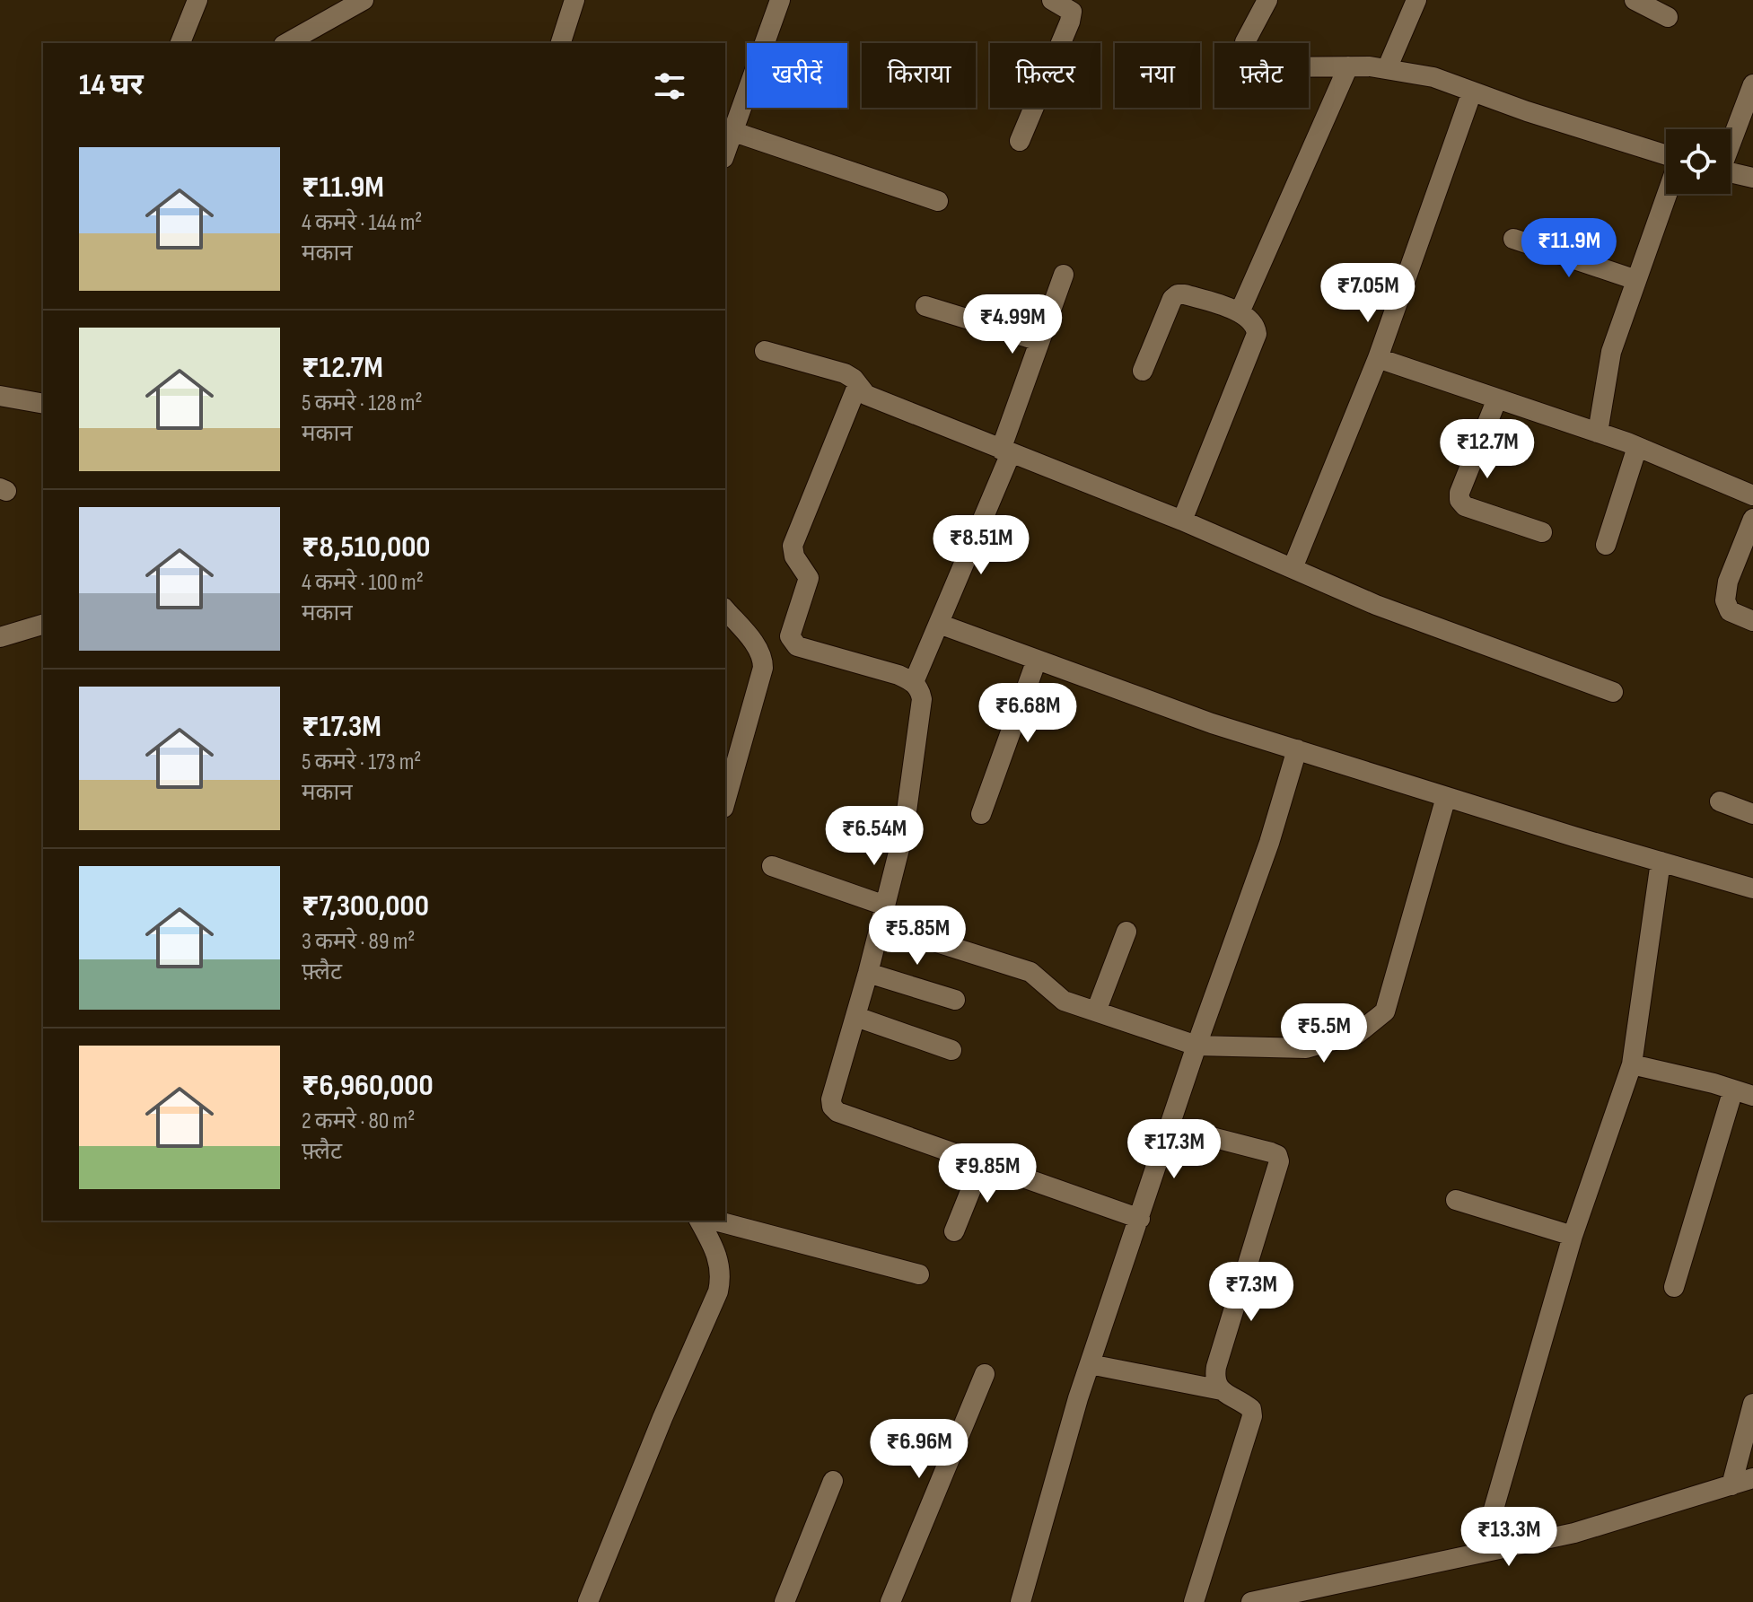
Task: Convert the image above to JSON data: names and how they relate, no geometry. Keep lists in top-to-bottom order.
{
  "page": {
    "chip": [
      "खरीदें",
      "किराया",
      "फ़िल्टर",
      "नया",
      "फ़्लैट"
    ],
    "heading": "14 घर",
    "list": [
      {
        "name": "₹11.9M",
        "note": "4 कमरे · 144 m² · मकान"
      },
      {
        "name": "₹12.7M",
        "note": "5 कमरे · 128 m² · मकान"
      },
      {
        "name": "₹8,510,000",
        "note": "4 कमरे · 100 m² · मकान"
      },
      {
        "name": "₹17.3M",
        "note": "5 कमरे · 173 m² · मकान"
      },
      {
        "name": "₹7,300,000",
        "note": "3 कमरे · 89 m² · फ़्लैट"
      },
      {
        "name": "₹6,960,000",
        "note": "2 कमरे · 80 m² · फ़्लैट"
      }
    ],
    "price": [
      "₹11.9M",
      "₹7.05M",
      "₹4.99M",
      "₹12.7M",
      "₹8.51M",
      "₹6.68M",
      "₹6.54M",
      "₹5.85M",
      "₹5.5M",
      "₹17.3M",
      "₹9.85M",
      "₹7.3M",
      "₹6.96M",
      "₹13.3M"
    ]
  }
}
